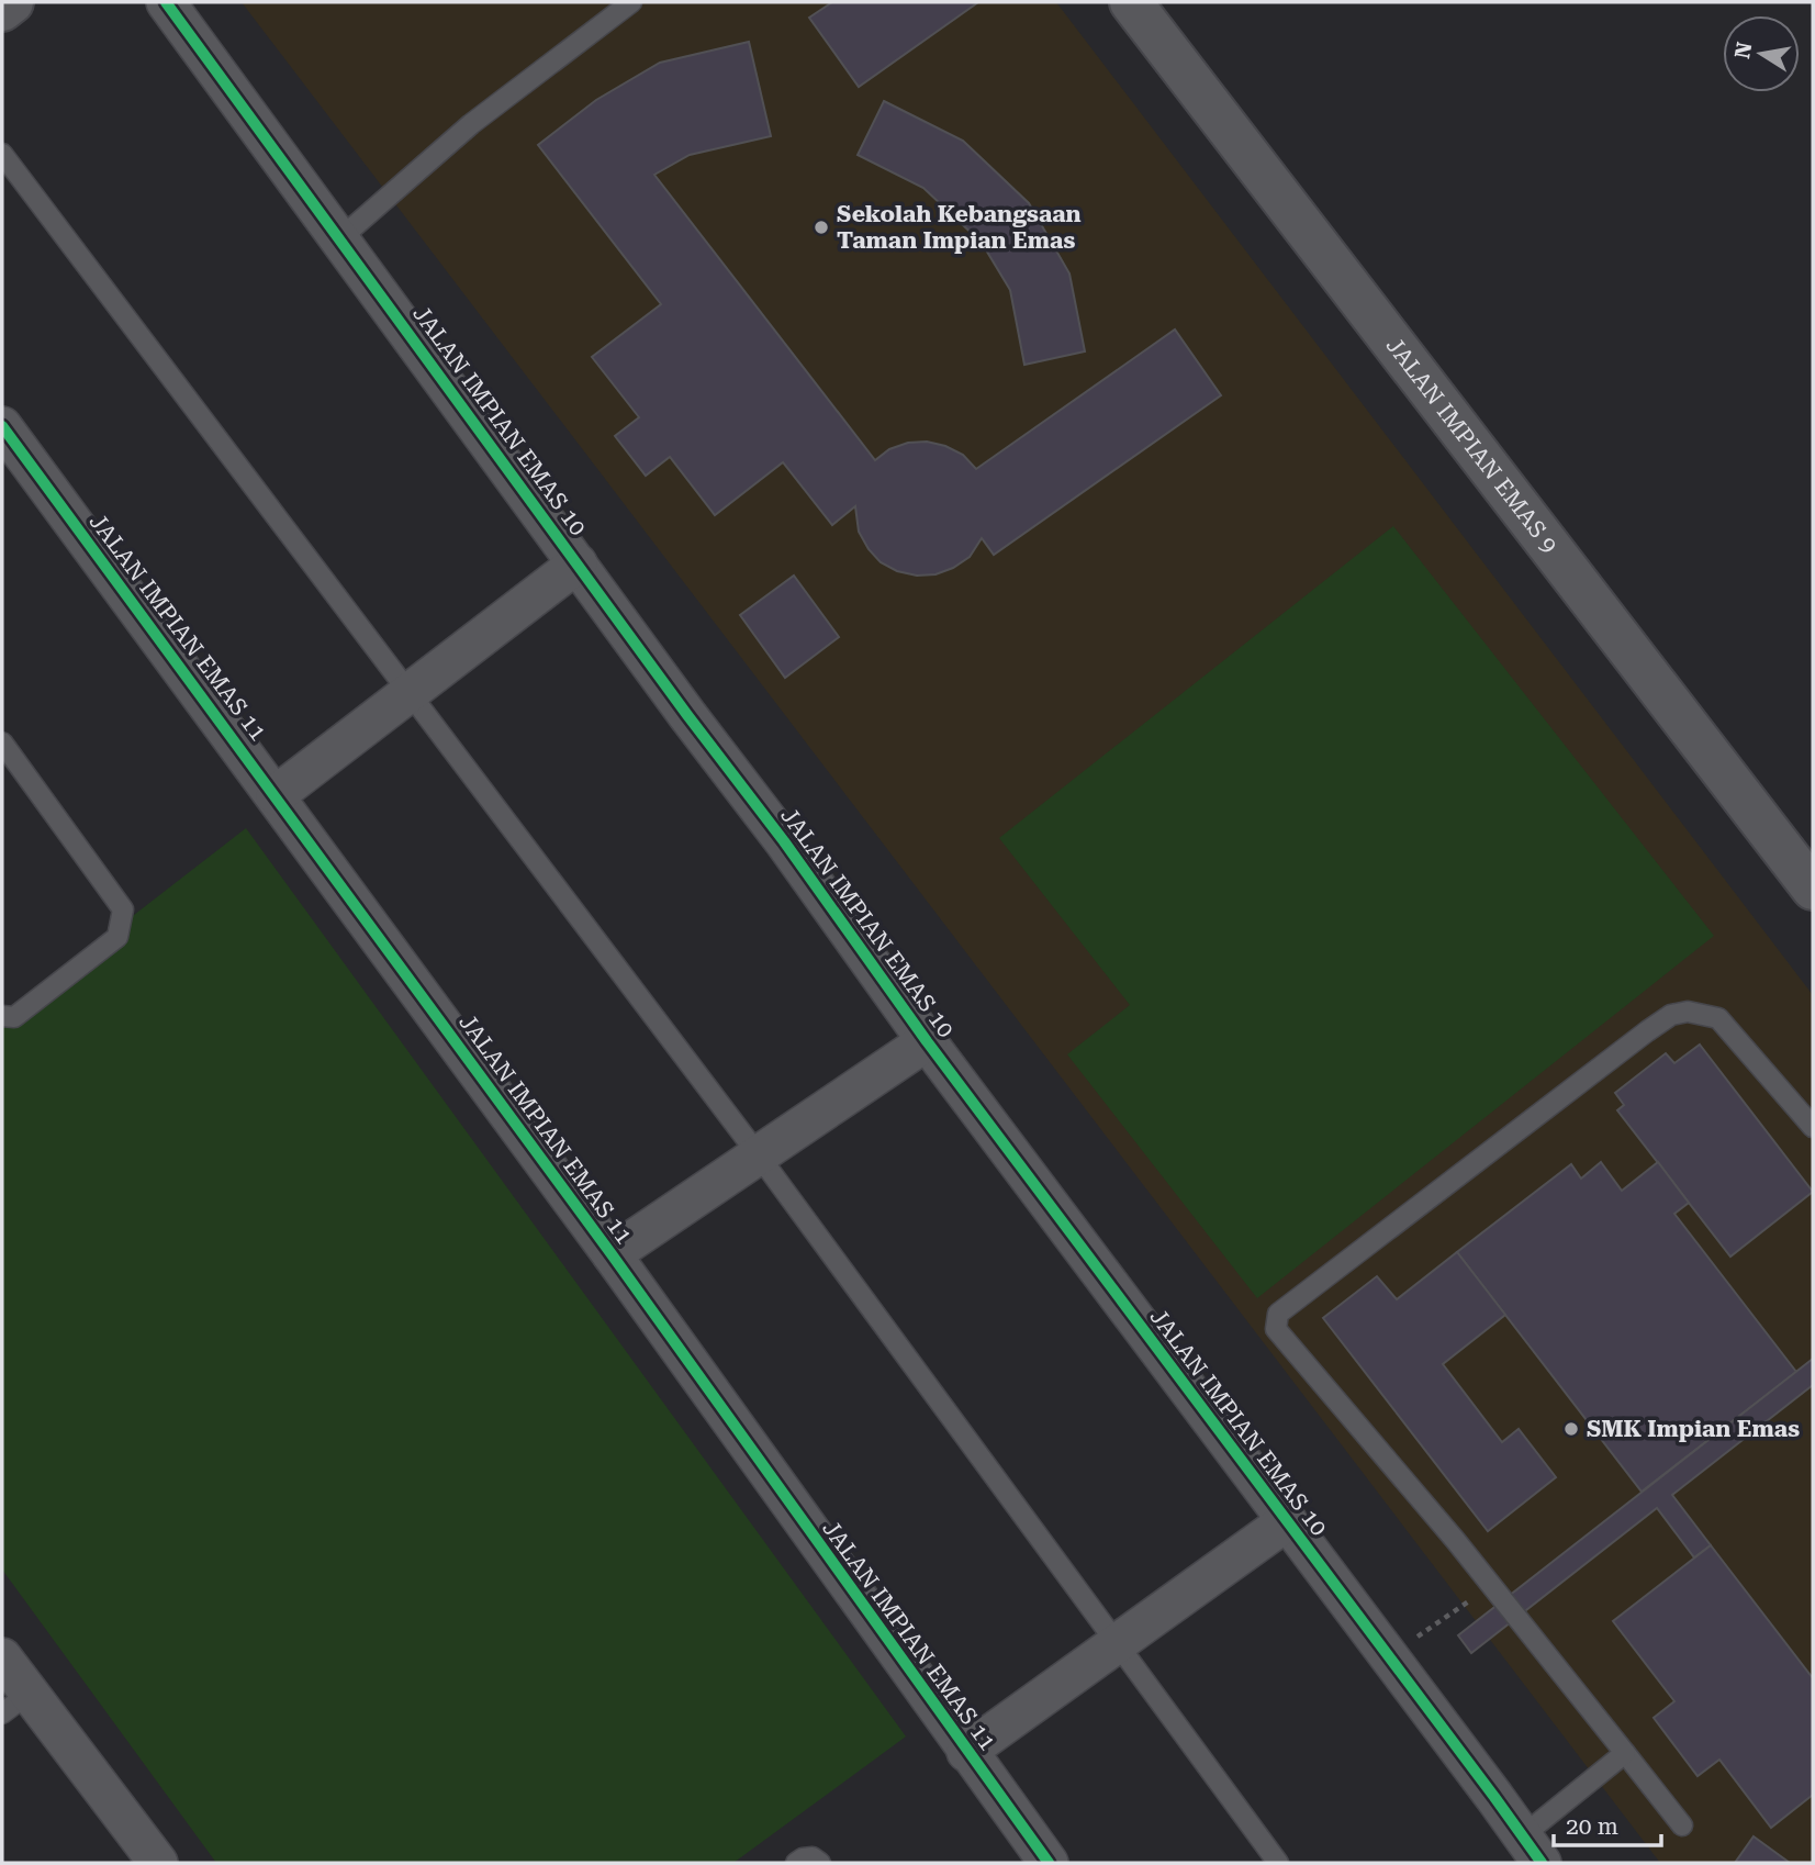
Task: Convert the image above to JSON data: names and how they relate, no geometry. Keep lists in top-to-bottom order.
{
  "streets": {
    "street": ["JALAN IMPIAN EMAS 10", "JALAN IMPIAN EMAS 9", "JALAN IMPIAN EMAS 11"]
  },
  "places": ["Sekolah Kebangsaan Taman Impian Emas", "SMK Impian Emas"],
  "scale_bar": "20 m",
  "north": "left"
}
